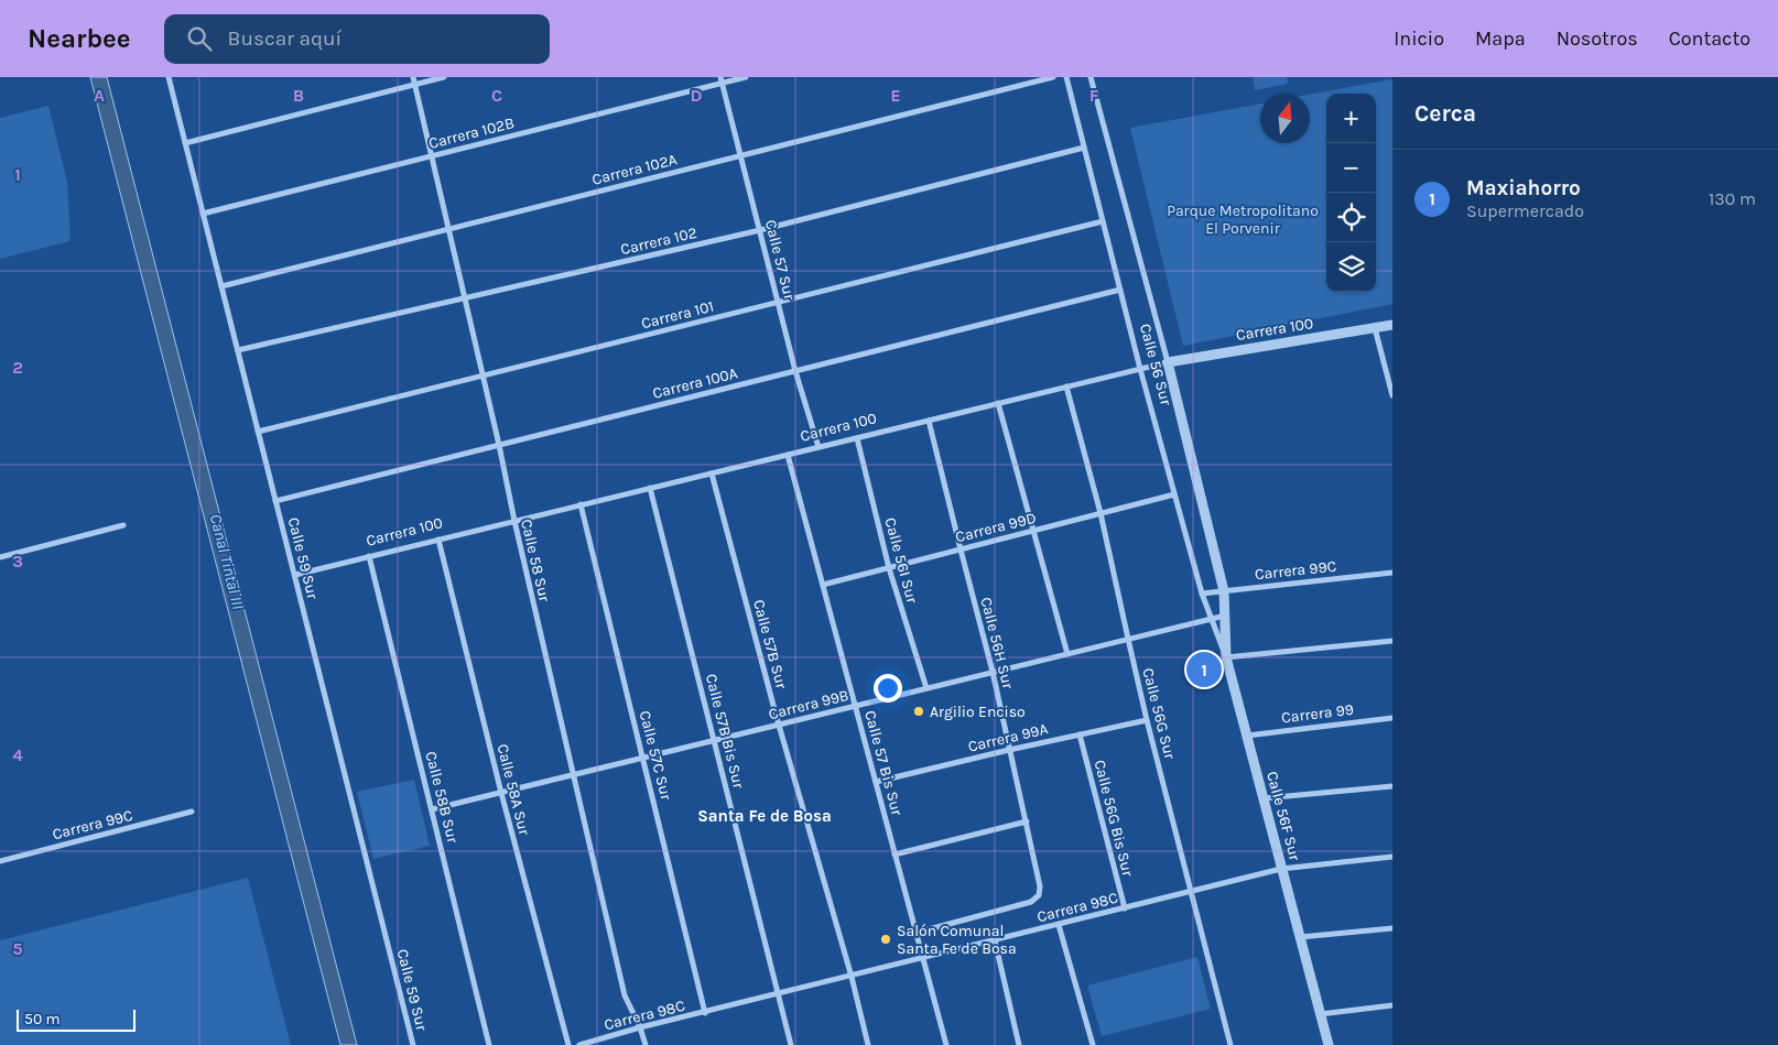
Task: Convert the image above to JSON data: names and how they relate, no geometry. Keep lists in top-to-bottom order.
{
  "streets": {
    "street": [
      "Carrera 102B",
      "Carrera 102A",
      "Carrera 102",
      "Calle 57 Sur",
      "Carrera 101",
      "Carrera 100",
      "Calle 56 Sur",
      "Carrera 100A",
      "Carrera 99D",
      "Calle 59 Sur",
      "Calle 58 Sur",
      "Calle 56I Sur",
      "Carrera 99C",
      "Calle 56H Sur",
      "Calle 57B Sur",
      "Carrera 99B",
      "Calle 56G Sur",
      "Carrera 99",
      "Calle 57B Bis Sur",
      "Carrera 99A",
      "Calle 57C Sur",
      "Calle 57 Bis Sur",
      "Calle 58A Sur",
      "Calle 58B Sur",
      "Calle 56F Sur",
      "Calle 56G Bis Sur",
      "Carrera 98C"
    ]
  },
  "crossings": [
    ["Carrera 102B", "Calle 57 Sur"],
    ["Carrera 102B", "Calle 59 Sur"],
    ["Carrera 102B", "Calle 58 Sur"],
    ["Carrera 102A", "Calle 57 Sur"],
    ["Carrera 102A", "Calle 59 Sur"],
    ["Carrera 102A", "Calle 58 Sur"],
    ["Carrera 102", "Calle 57 Sur"],
    ["Carrera 102", "Calle 56 Sur"],
    ["Carrera 102", "Calle 59 Sur"],
    ["Carrera 102", "Calle 58 Sur"],
    ["Calle 57 Sur", "Carrera 101"],
    ["Calle 57 Sur", "Carrera 100"],
    ["Calle 57 Sur", "Carrera 100A"],
    ["Carrera 101", "Calle 56 Sur"],
    ["Carrera 101", "Calle 59 Sur"],
    ["Carrera 101", "Calle 58 Sur"],
    ["Carrera 100", "Calle 56 Sur"],
    ["Carrera 100", "Calle 59 Sur"],
    ["Carrera 100", "Calle 58 Sur"],
    ["Carrera 100", "Calle 56I Sur"],
    ["Carrera 100", "Calle 56H Sur"],
    ["Carrera 100", "Calle 57B Sur"],
    ["Carrera 100", "Calle 56G Sur"],
    ["Carrera 100", "Calle 57B Bis Sur"],
    ["Carrera 100", "Calle 57C Sur"],
    ["Carrera 100", "Calle 57 Bis Sur"],
    ["Carrera 100", "Calle 58A Sur"],
    ["Carrera 100", "Calle 58B Sur"],
    ["Calle 56 Sur", "Carrera 100A"],
    ["Calle 56 Sur", "Carrera 99D"],
    ["Calle 56 Sur", "Carrera 99C"],
    ["Calle 56 Sur", "Carrera 99B"],
    ["Calle 56 Sur", "Calle 56F Sur"],
    ["Carrera 100A", "Calle 59 Sur"],
    ["Carrera 100A", "Calle 58 Sur"],
    ["Carrera 99D", "Calle 56I Sur"],
    ["Carrera 99D", "Calle 56H Sur"],
    ["Carrera 99D", "Calle 56G Sur"],
    ["Carrera 99D", "Calle 57 Bis Sur"],
    ["Calle 58 Sur", "Carrera 99B"],
    ["Calle 58 Sur", "Carrera 98C"],
    ["Calle 56I Sur", "Carrera 99B"],
    ["Carrera 99C", "Calle 56F Sur"],
    ["Calle 56H Sur", "Carrera 99B"],
    ["Calle 56H Sur", "Carrera 99A"],
    ["Calle 56H Sur", "Calle 57 Bis Sur"],
    ["Calle 57B Sur", "Carrera 99B"],
    ["Calle 57B Sur", "Carrera 98C"],
    ["Carrera 99B", "Calle 56G Sur"],
    ["Carrera 99B", "Calle 57B Bis Sur"],
    ["Carrera 99B", "Calle 57C Sur"],
    ["Carrera 99B", "Calle 57 Bis Sur"],
    ["Carrera 99B", "Calle 58A Sur"],
    ["Carrera 99B", "Calle 58B Sur"],
    ["Carrera 99B", "Calle 56F Sur"],
    ["Calle 56G Sur", "Carrera 99A"],
    ["Calle 56G Sur", "Carrera 98C"],
    ["Carrera 99", "Calle 56F Sur"],
    ["Calle 57B Bis Sur", "Carrera 98C"],
    ["Carrera 99A", "Calle 57 Bis Sur"],
    ["Carrera 99A", "Calle 56G Bis Sur"],
    ["Calle 57C Sur", "Carrera 98C"],
    ["Calle 57 Bis Sur", "Carrera 98C"],
    ["Calle 56F Sur", "Carrera 98C"],
    ["Calle 56G Bis Sur", "Carrera 98C"]
  ],
  "districts": ["Santa Fe de Bosa"],
  "water": ["Canal Tintal III"],
  "parks": ["Parque Metropolitano El Porvenir"],
  "places": ["Argilio Enciso", "Salón Comunal Santa Fe de Bosa"],
  "scale_bar": "50 m",
  "north": "top",
  "page": {
    "header": "Nearbee",
    "search": "Buscar aquí",
    "nav": [
      "Inicio",
      "Mapa",
      "Nosotros",
      "Contacto"
    ],
    "heading": "Cerca",
    "map_buttons": ["+", "−"],
    "list": [
      {
        "mark": "1",
        "name": "Maxiahorro",
        "note": "Supermercado",
        "value": "130 m"
      }
    ],
    "pins": "1",
    "scale": "50 m"
  },
  "grid": {
    "columns": [
      "A",
      "B",
      "C",
      "D",
      "E",
      "F"
    ],
    "rows": [
      "1",
      "2",
      "3",
      "4",
      "5"
    ]
  }
}
